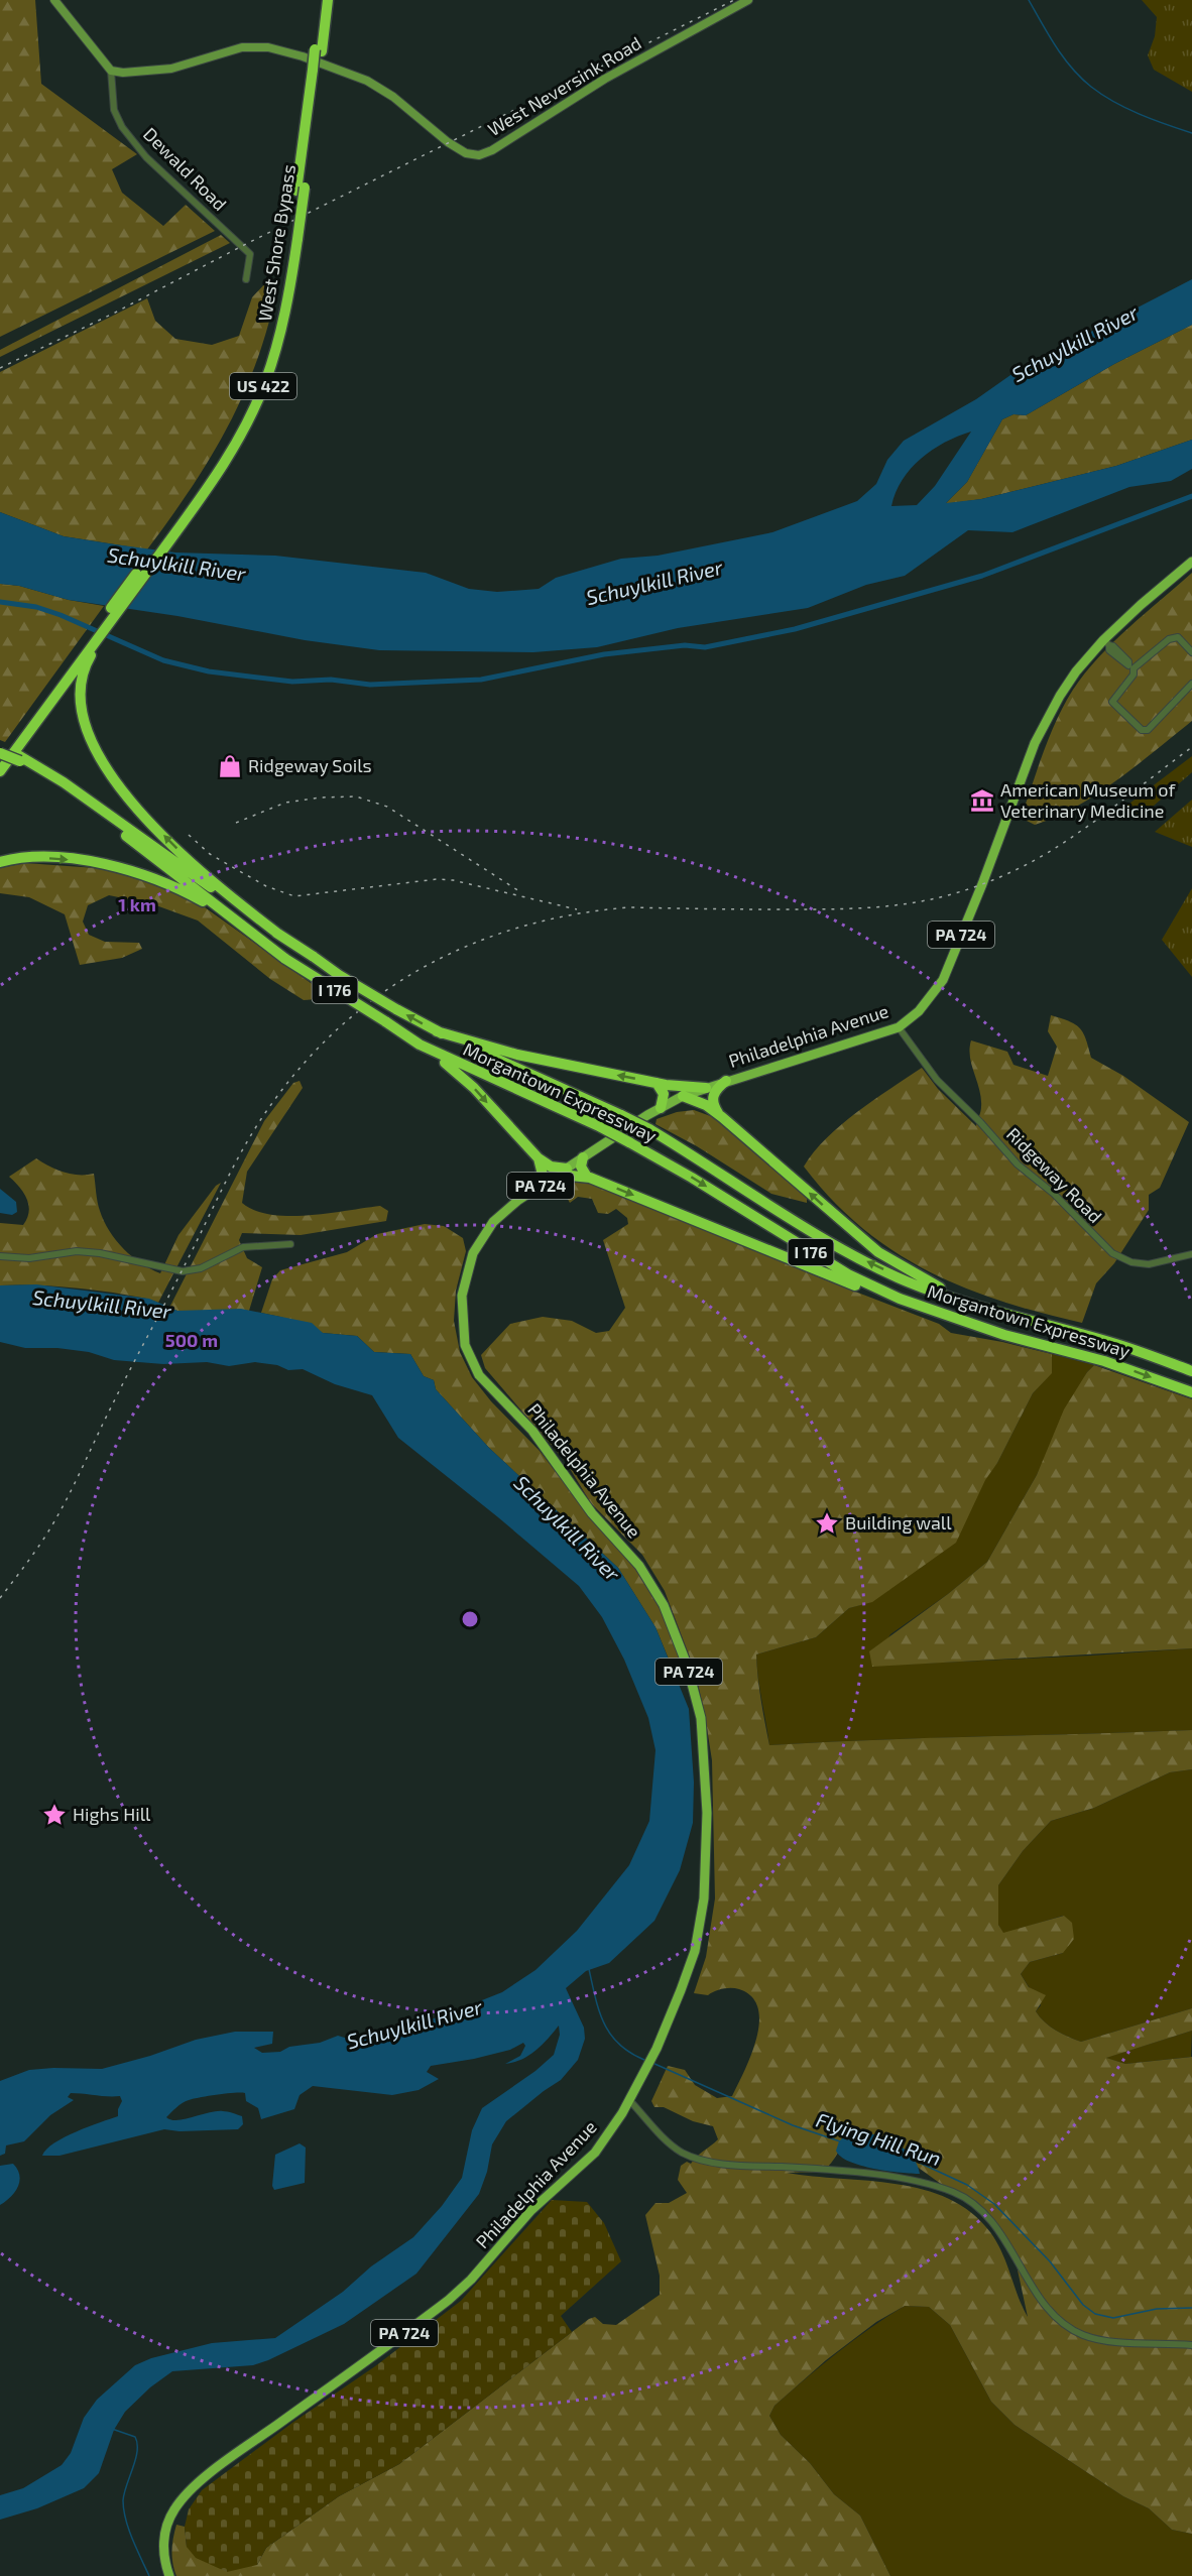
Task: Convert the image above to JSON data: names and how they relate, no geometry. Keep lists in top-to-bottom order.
{
  "streets": {
    "highway": [
      "West Shore Bypass",
      "US 422",
      "I 176",
      "Morgantown Expressway"
    ],
    "main road": ["PA 724", "Philadelphia Avenue"],
    "street": ["West Neversink Road", "Dewald Road", "Ridgeway Road"]
  },
  "crossings": [
    ["West Neversink Road", "Dewald Road"],
    ["Philadelphia Avenue", "Ridgeway Road"]
  ],
  "water": ["Schuylkill River", "Flying Hill Run"],
  "places": {
    "shop": ["Ridgeway Soils"],
    "museum": ["American Museum of Veterinary Medicine"],
    "place": ["Building wall", "Highs Hill"]
  },
  "rings": ["1 km", "500 m"]
}
